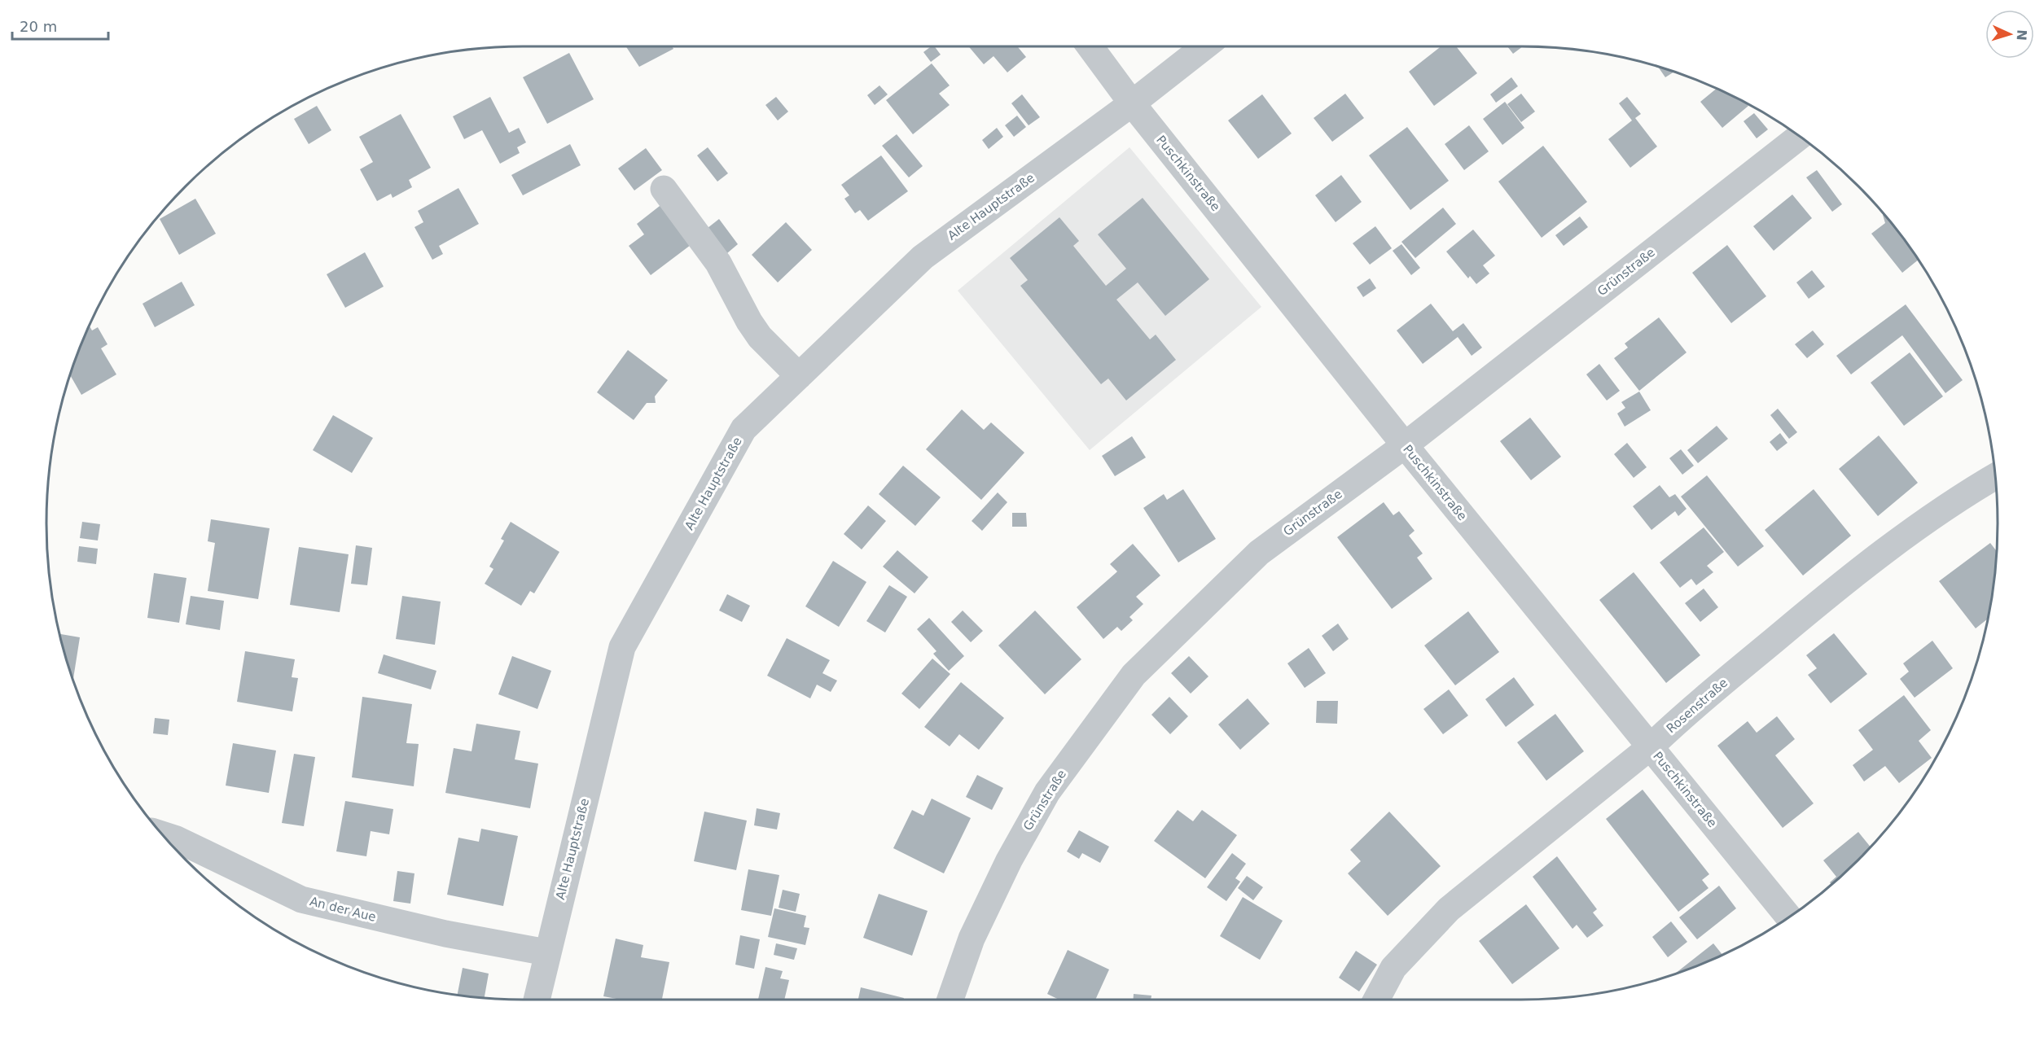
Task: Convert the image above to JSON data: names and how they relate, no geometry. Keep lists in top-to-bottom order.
{
  "streets": {
    "street": [
      "Puschkinstraße",
      "Alte Hauptstraße",
      "Grünstraße",
      "Rosenstraße",
      "An der Aue"
    ]
  },
  "crossings": [
    ["Puschkinstraße", "Alte Hauptstraße"],
    ["Puschkinstraße", "Grünstraße"],
    ["Puschkinstraße", "Rosenstraße"],
    ["Alte Hauptstraße", "An der Aue"]
  ],
  "scale_bar": "20 m",
  "north": "right"
}
